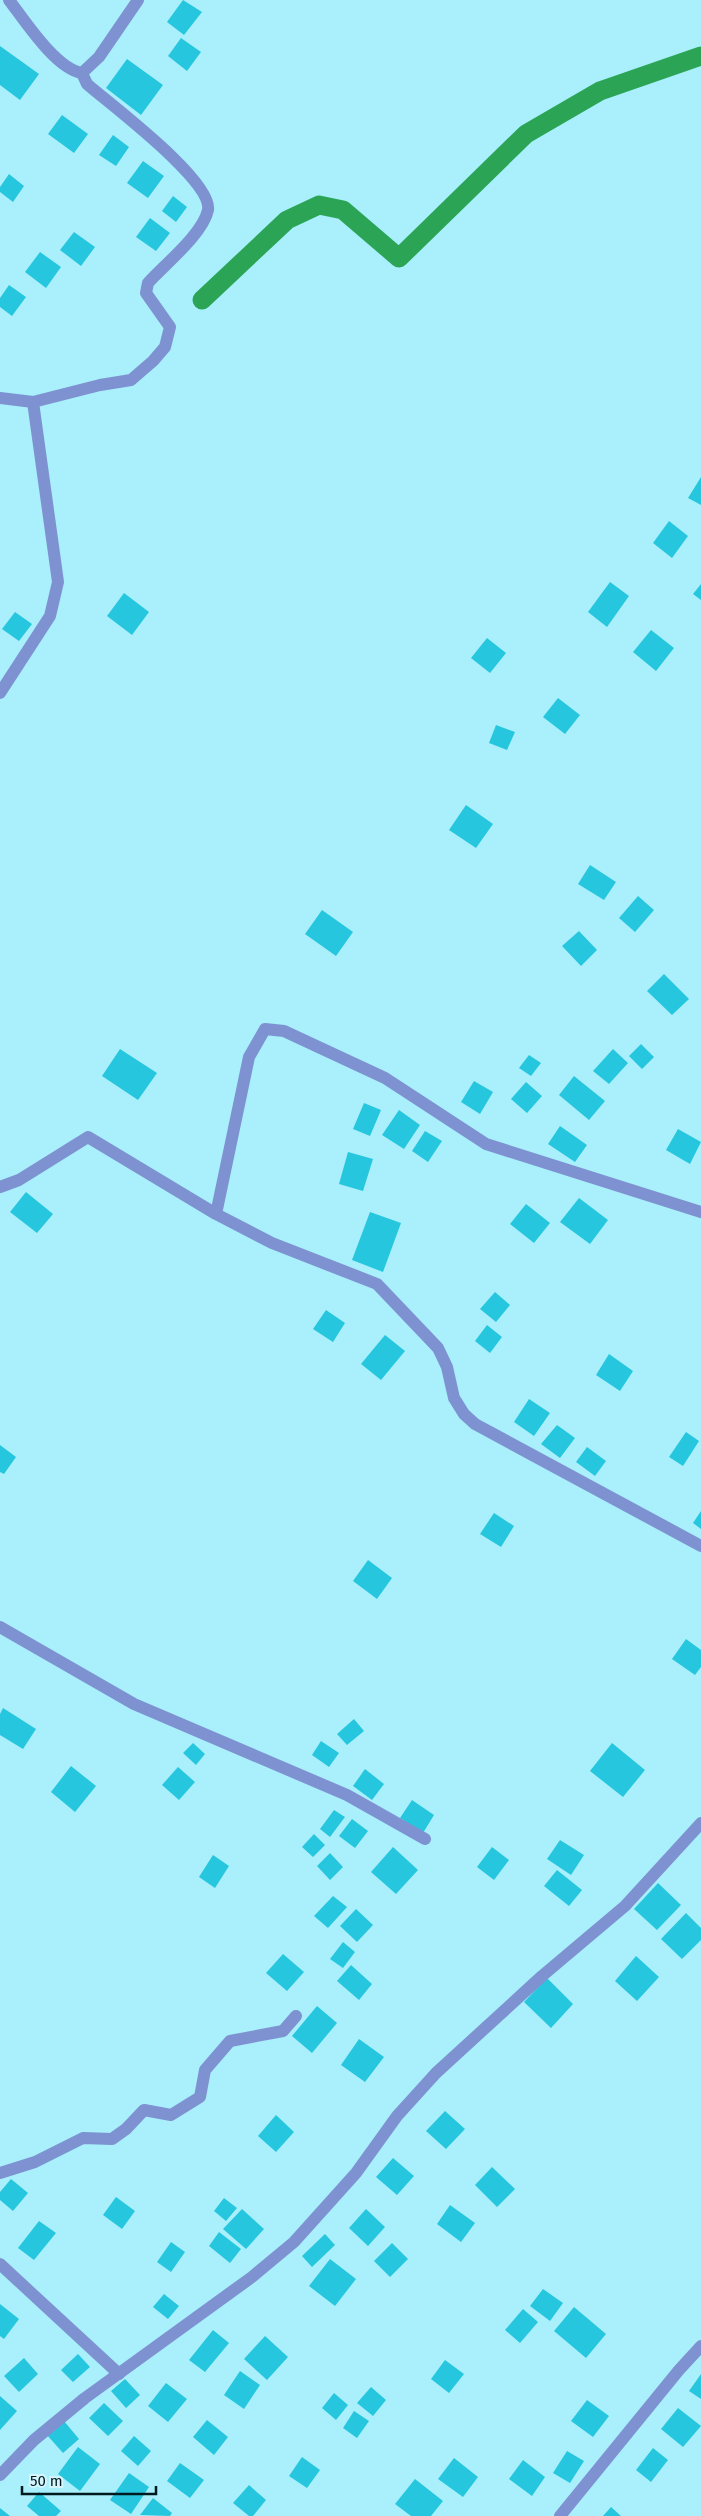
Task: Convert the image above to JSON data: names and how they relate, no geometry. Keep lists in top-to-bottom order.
{
  "scale_bar": "50 m"
}
